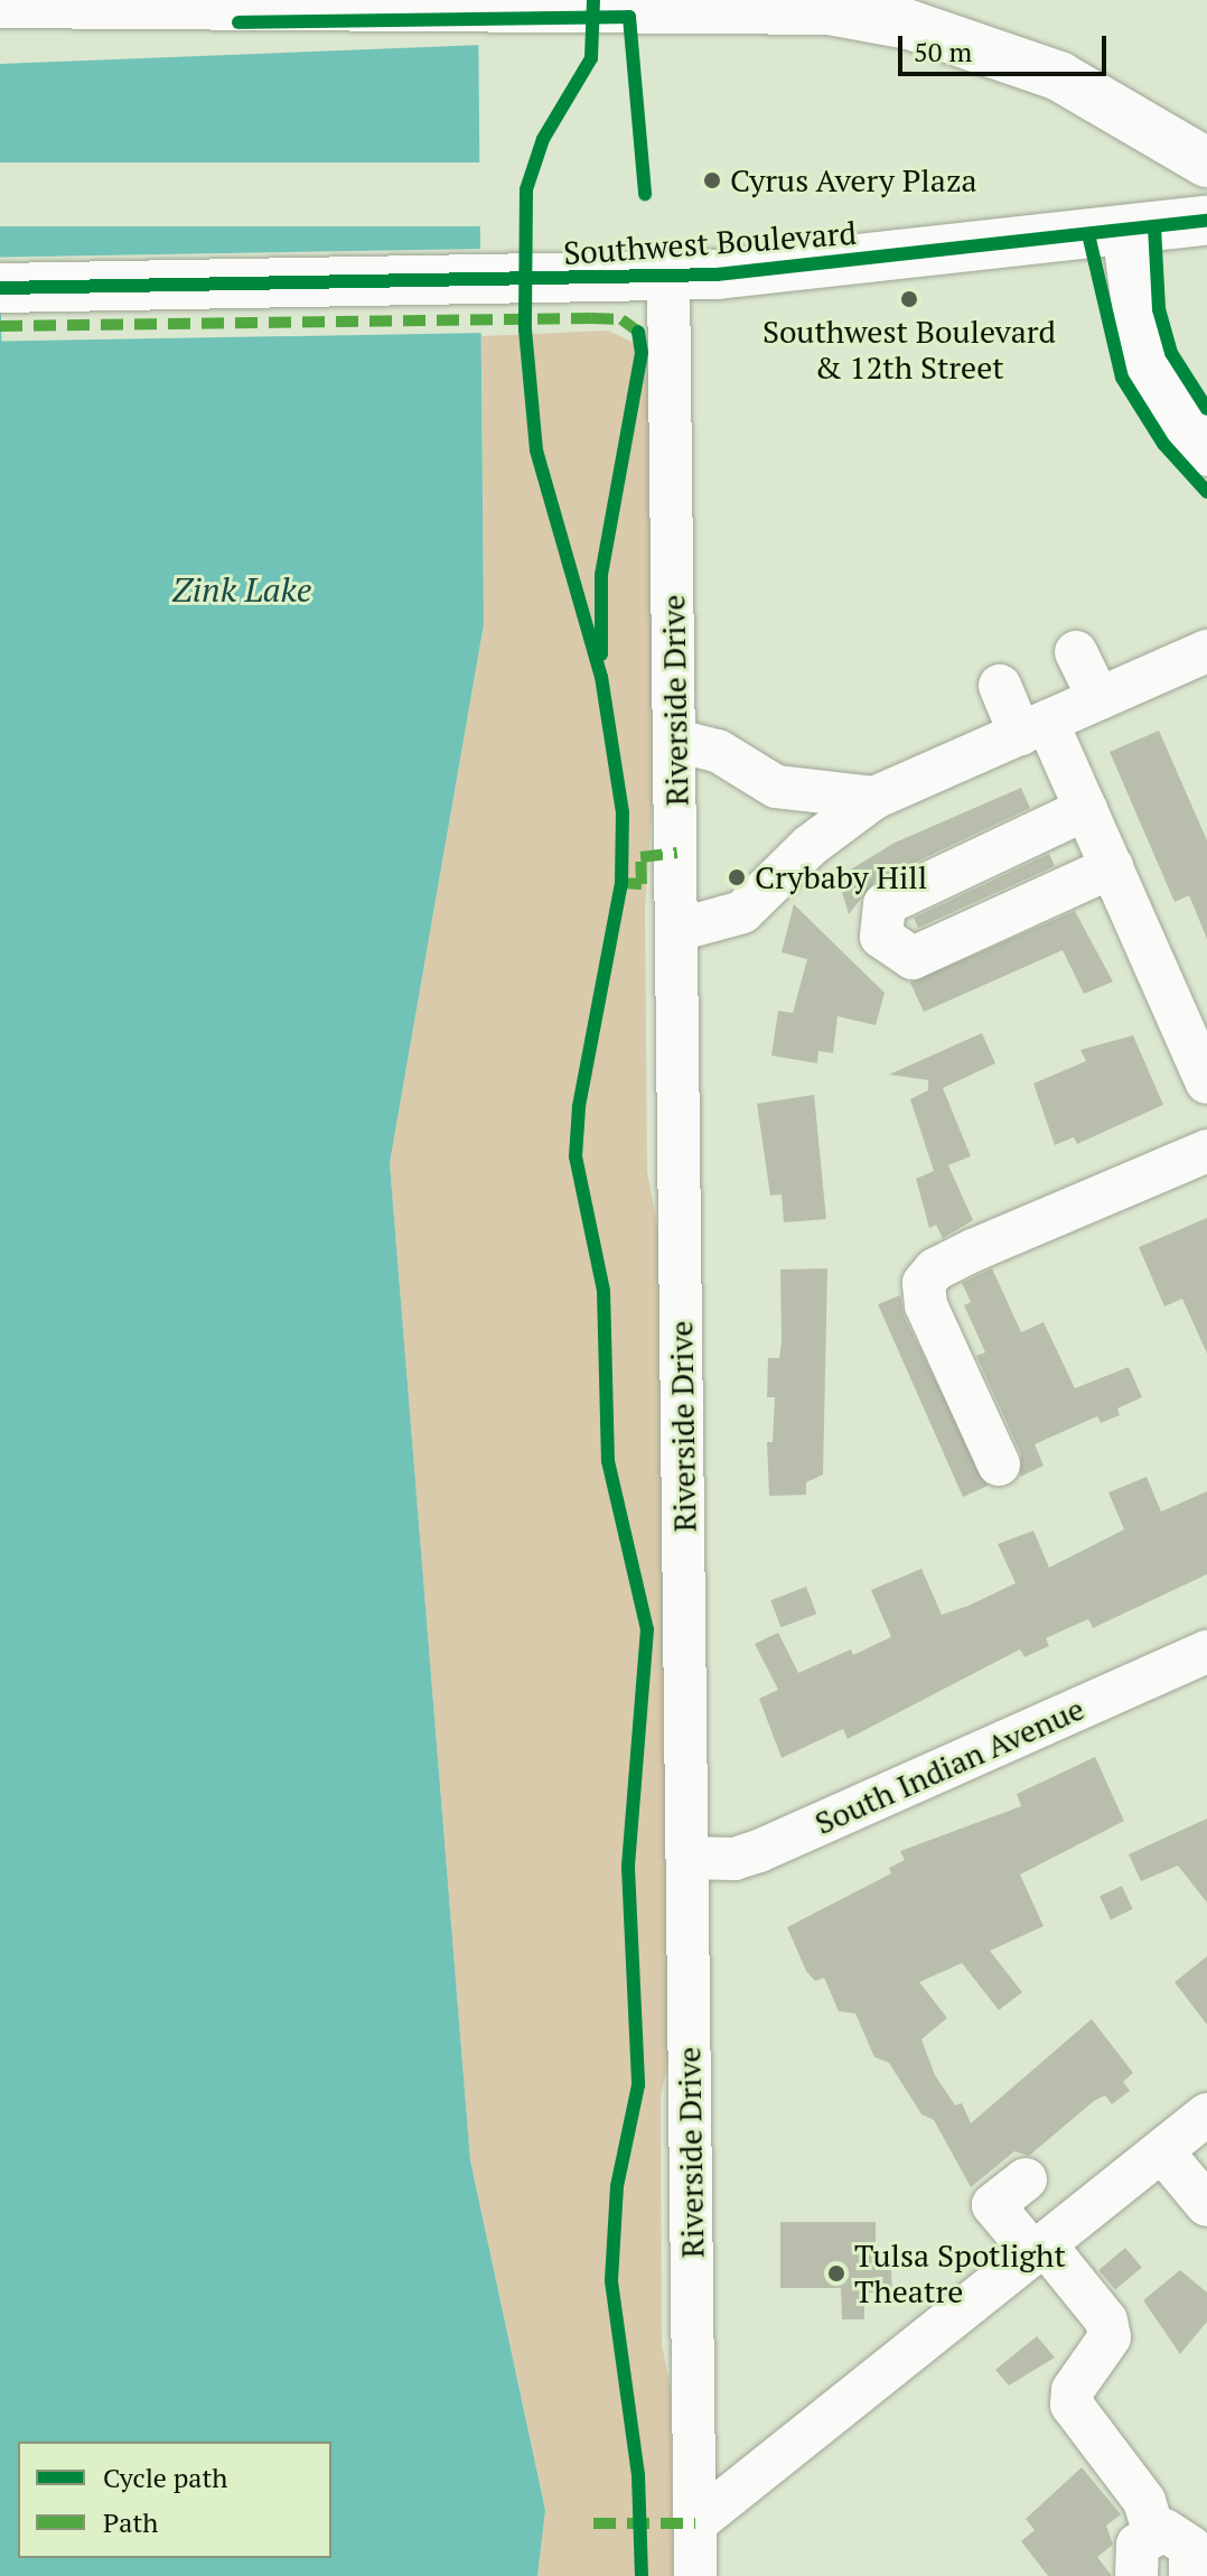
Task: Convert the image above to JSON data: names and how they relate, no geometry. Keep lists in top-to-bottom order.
{
  "streets": {
    "main road": ["Southwest Boulevard"],
    "street": ["Riverside Drive", "South Indian Avenue"]
  },
  "crossings": [
    ["Southwest Boulevard", "Riverside Drive"],
    ["Riverside Drive", "South Indian Avenue"]
  ],
  "water": ["Zink Lake"],
  "places": [
    "Cyrus Avery Plaza",
    "Southwest Boulevard & 12th Street",
    "Crybaby Hill",
    "Tulsa Spotlight Theatre"
  ],
  "legend": ["Cycle path", "Path"],
  "scale_bar": "50 m"
}
